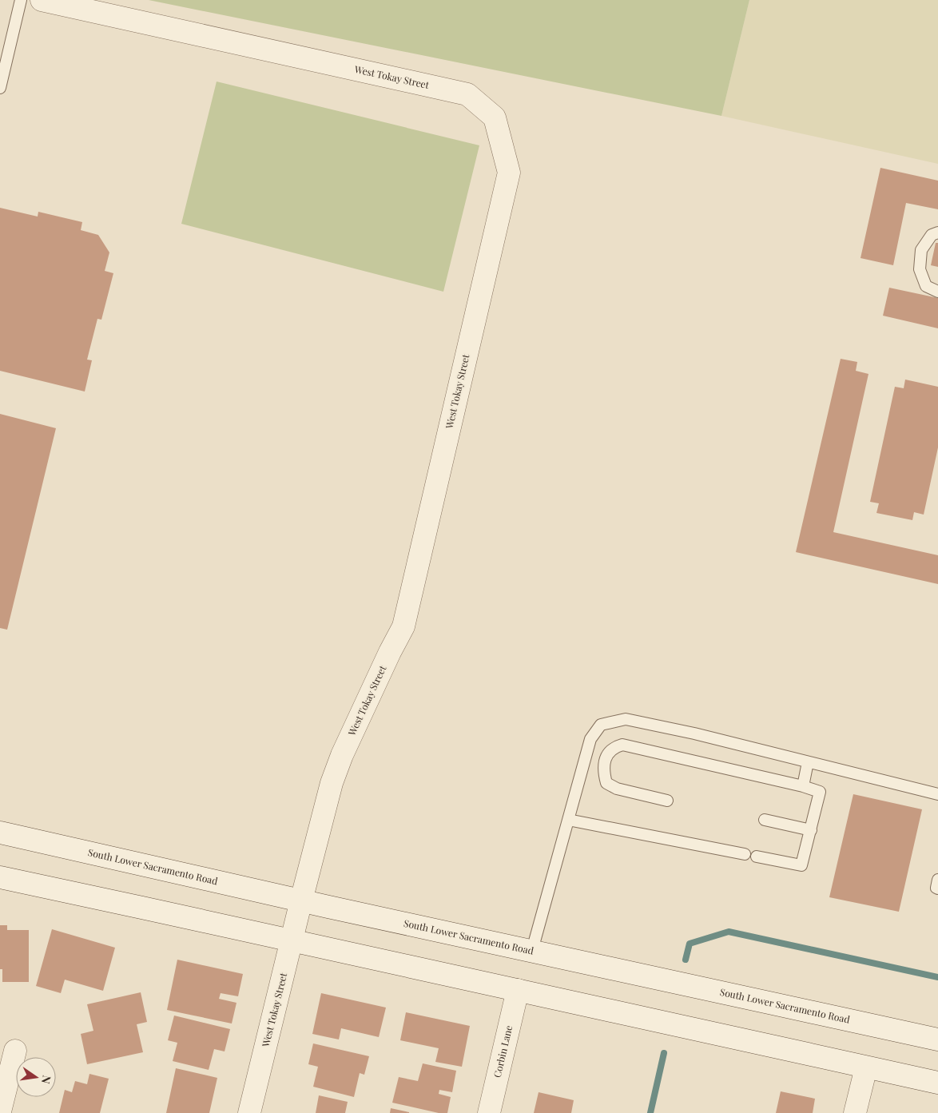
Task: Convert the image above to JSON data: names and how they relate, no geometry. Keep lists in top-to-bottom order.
{
  "streets": {
    "main road": ["West Tokay Street", "South Lower Sacramento Road", "Corbin Lane"]
  },
  "crossings": [
    ["West Tokay Street", "South Lower Sacramento Road"]
  ],
  "north": "right"
}
